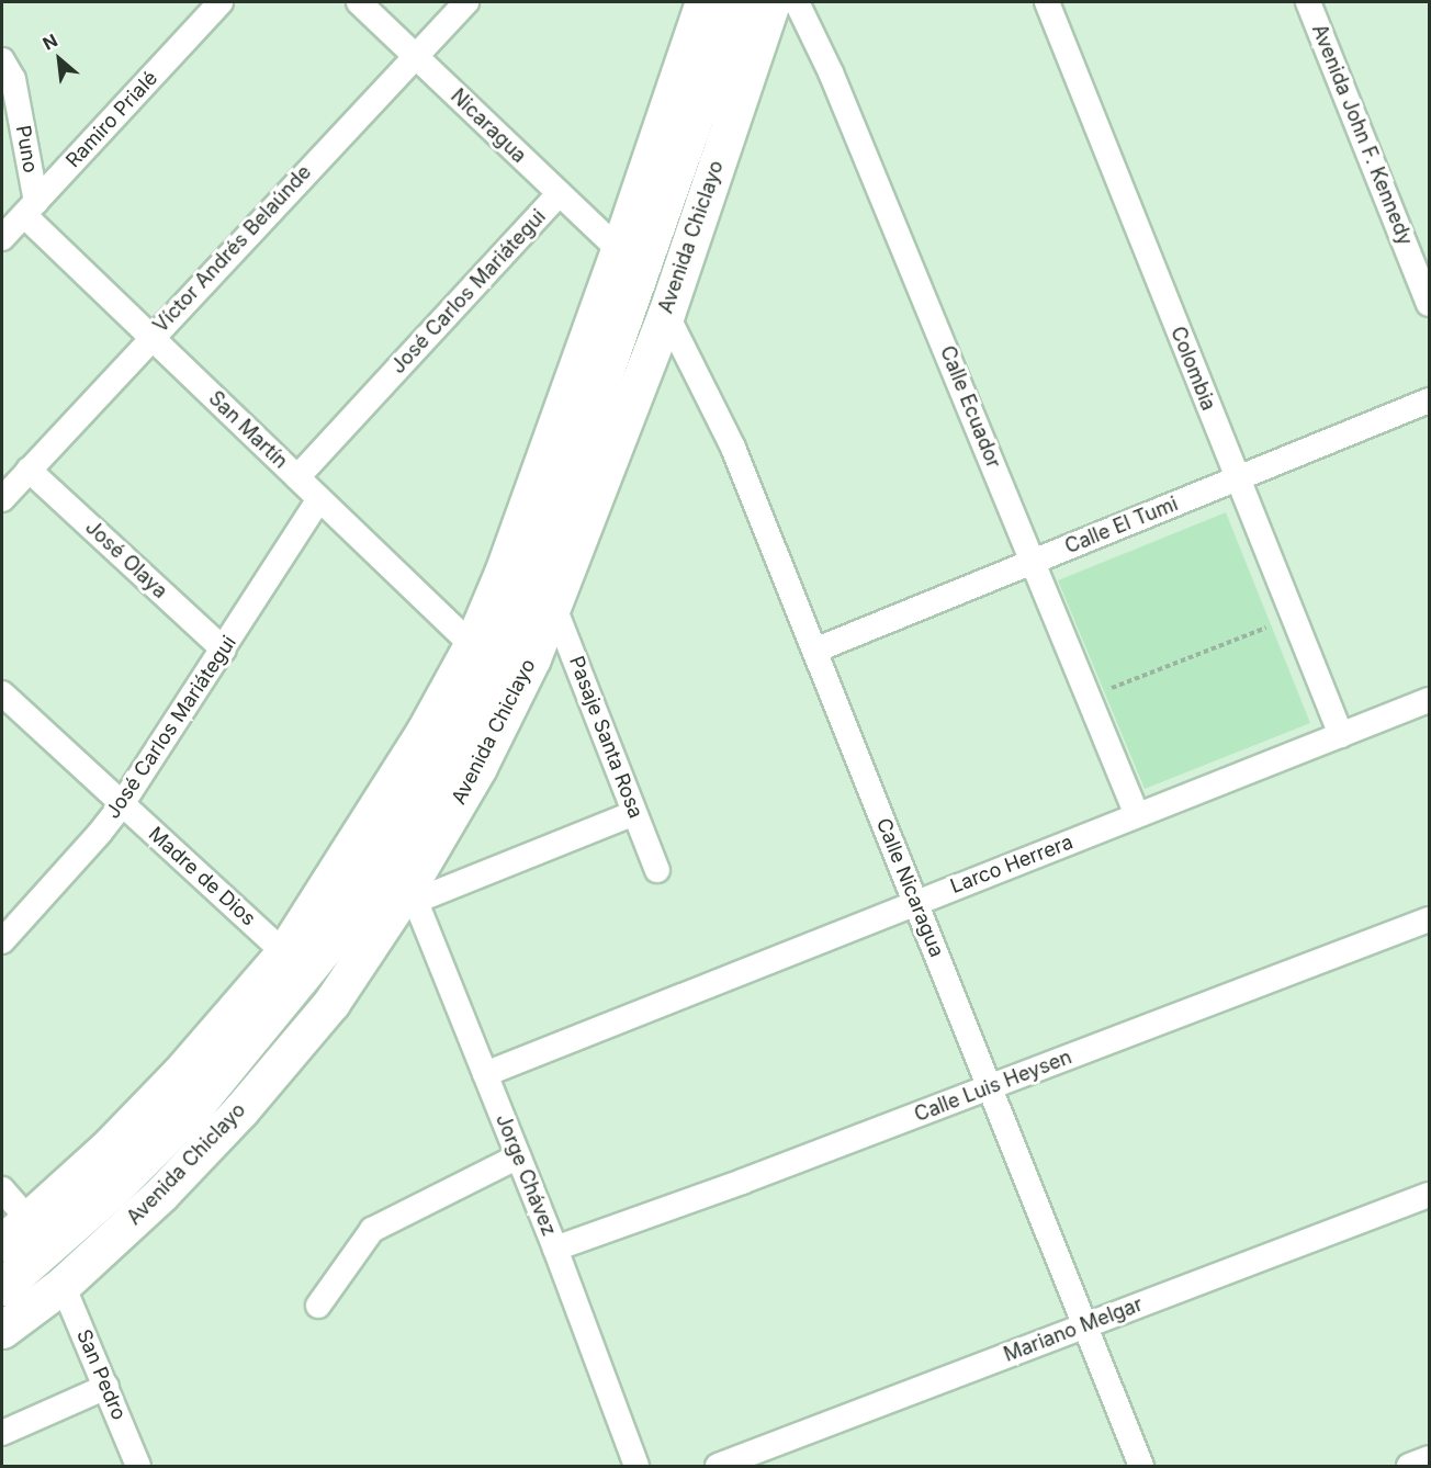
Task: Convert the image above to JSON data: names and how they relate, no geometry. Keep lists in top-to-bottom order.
{
  "streets": {
    "main road": ["Avenida Chiclayo"],
    "street": [
      "Ramiro Prialé",
      "Nicaragua",
      "Avenida John F. Kennedy",
      "Puno",
      "Víctor Andrés Belaúnde",
      "José Carlos Mariátegui",
      "Colombia",
      "Calle Ecuador",
      "San Martín",
      "Calle El Tumi",
      "José Olaya",
      "Pasaje Santa Rosa",
      "Larco Herrera",
      "Madre de Dios",
      "Calle Nicaragua",
      "Calle Luis Heysen",
      "Jorge Chávez",
      "Mariano Melgar",
      "San Pedro"
    ]
  },
  "crossings": [
    ["Ramiro Prialé", "Puno"],
    ["Ramiro Prialé", "San Martín"],
    ["Nicaragua", "Víctor Andrés Belaúnde"],
    ["Nicaragua", "José Carlos Mariátegui"],
    ["Puno", "San Martín"],
    ["Avenida Chiclayo", "Pasaje Santa Rosa"],
    ["Avenida Chiclayo", "Calle Nicaragua"],
    ["Avenida Chiclayo", "Jorge Chávez"],
    ["Avenida Chiclayo", "San Pedro"],
    ["Víctor Andrés Belaúnde", "San Martín"],
    ["Víctor Andrés Belaúnde", "José Olaya"],
    ["José Carlos Mariátegui", "San Martín"],
    ["José Carlos Mariátegui", "José Olaya"],
    ["José Carlos Mariátegui", "Madre de Dios"],
    ["Colombia", "Calle El Tumi"],
    ["Colombia", "Larco Herrera"],
    ["Calle Ecuador", "Calle El Tumi"],
    ["Calle Ecuador", "Larco Herrera"],
    ["Calle El Tumi", "Calle Nicaragua"],
    ["Larco Herrera", "Calle Nicaragua"],
    ["Larco Herrera", "Jorge Chávez"],
    ["Calle Nicaragua", "Calle Luis Heysen"],
    ["Calle Nicaragua", "Mariano Melgar"],
    ["Calle Luis Heysen", "Jorge Chávez"]
  ],
  "north": "top left"
}
